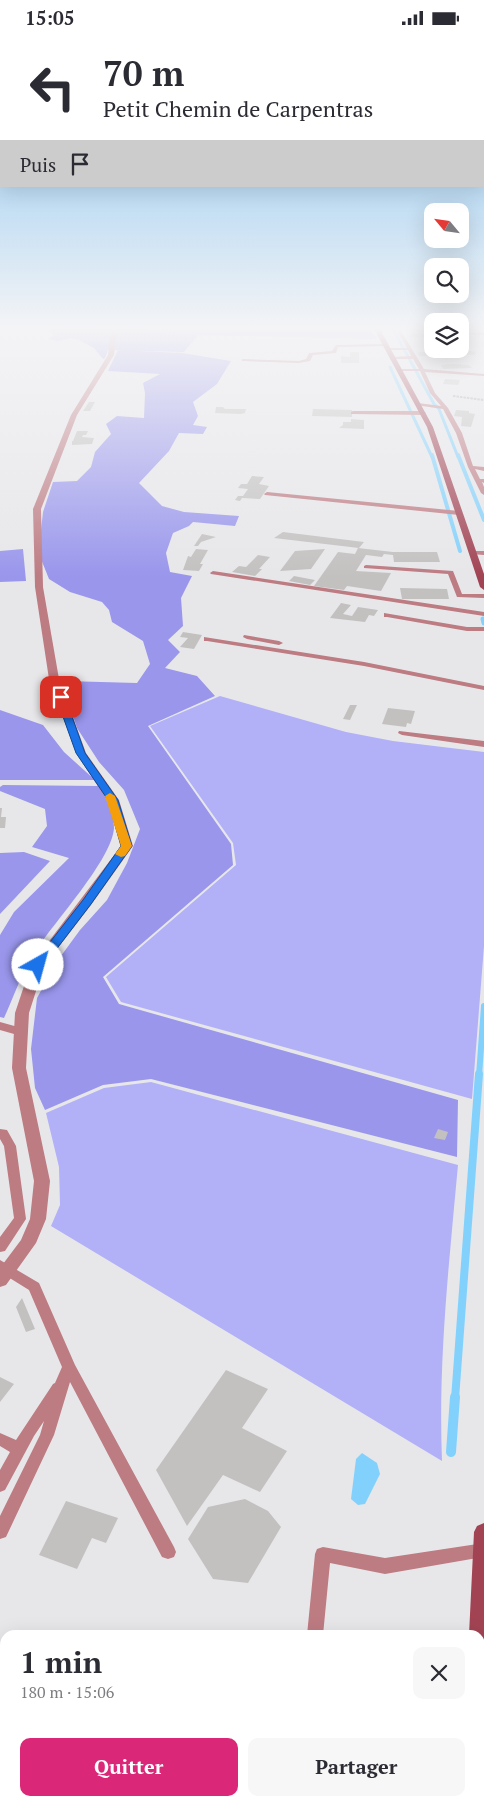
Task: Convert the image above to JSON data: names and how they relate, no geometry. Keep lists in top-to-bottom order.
{
  "north": "top left",
  "page": {
    "status": "15:05",
    "turn": ["70 m", "Petit Chemin de Carpentras"],
    "then": "Puis",
    "heading": ["1 min", "180 m · 15:06"],
    "buttons": ["Quitter", "Partager"]
  }
}
